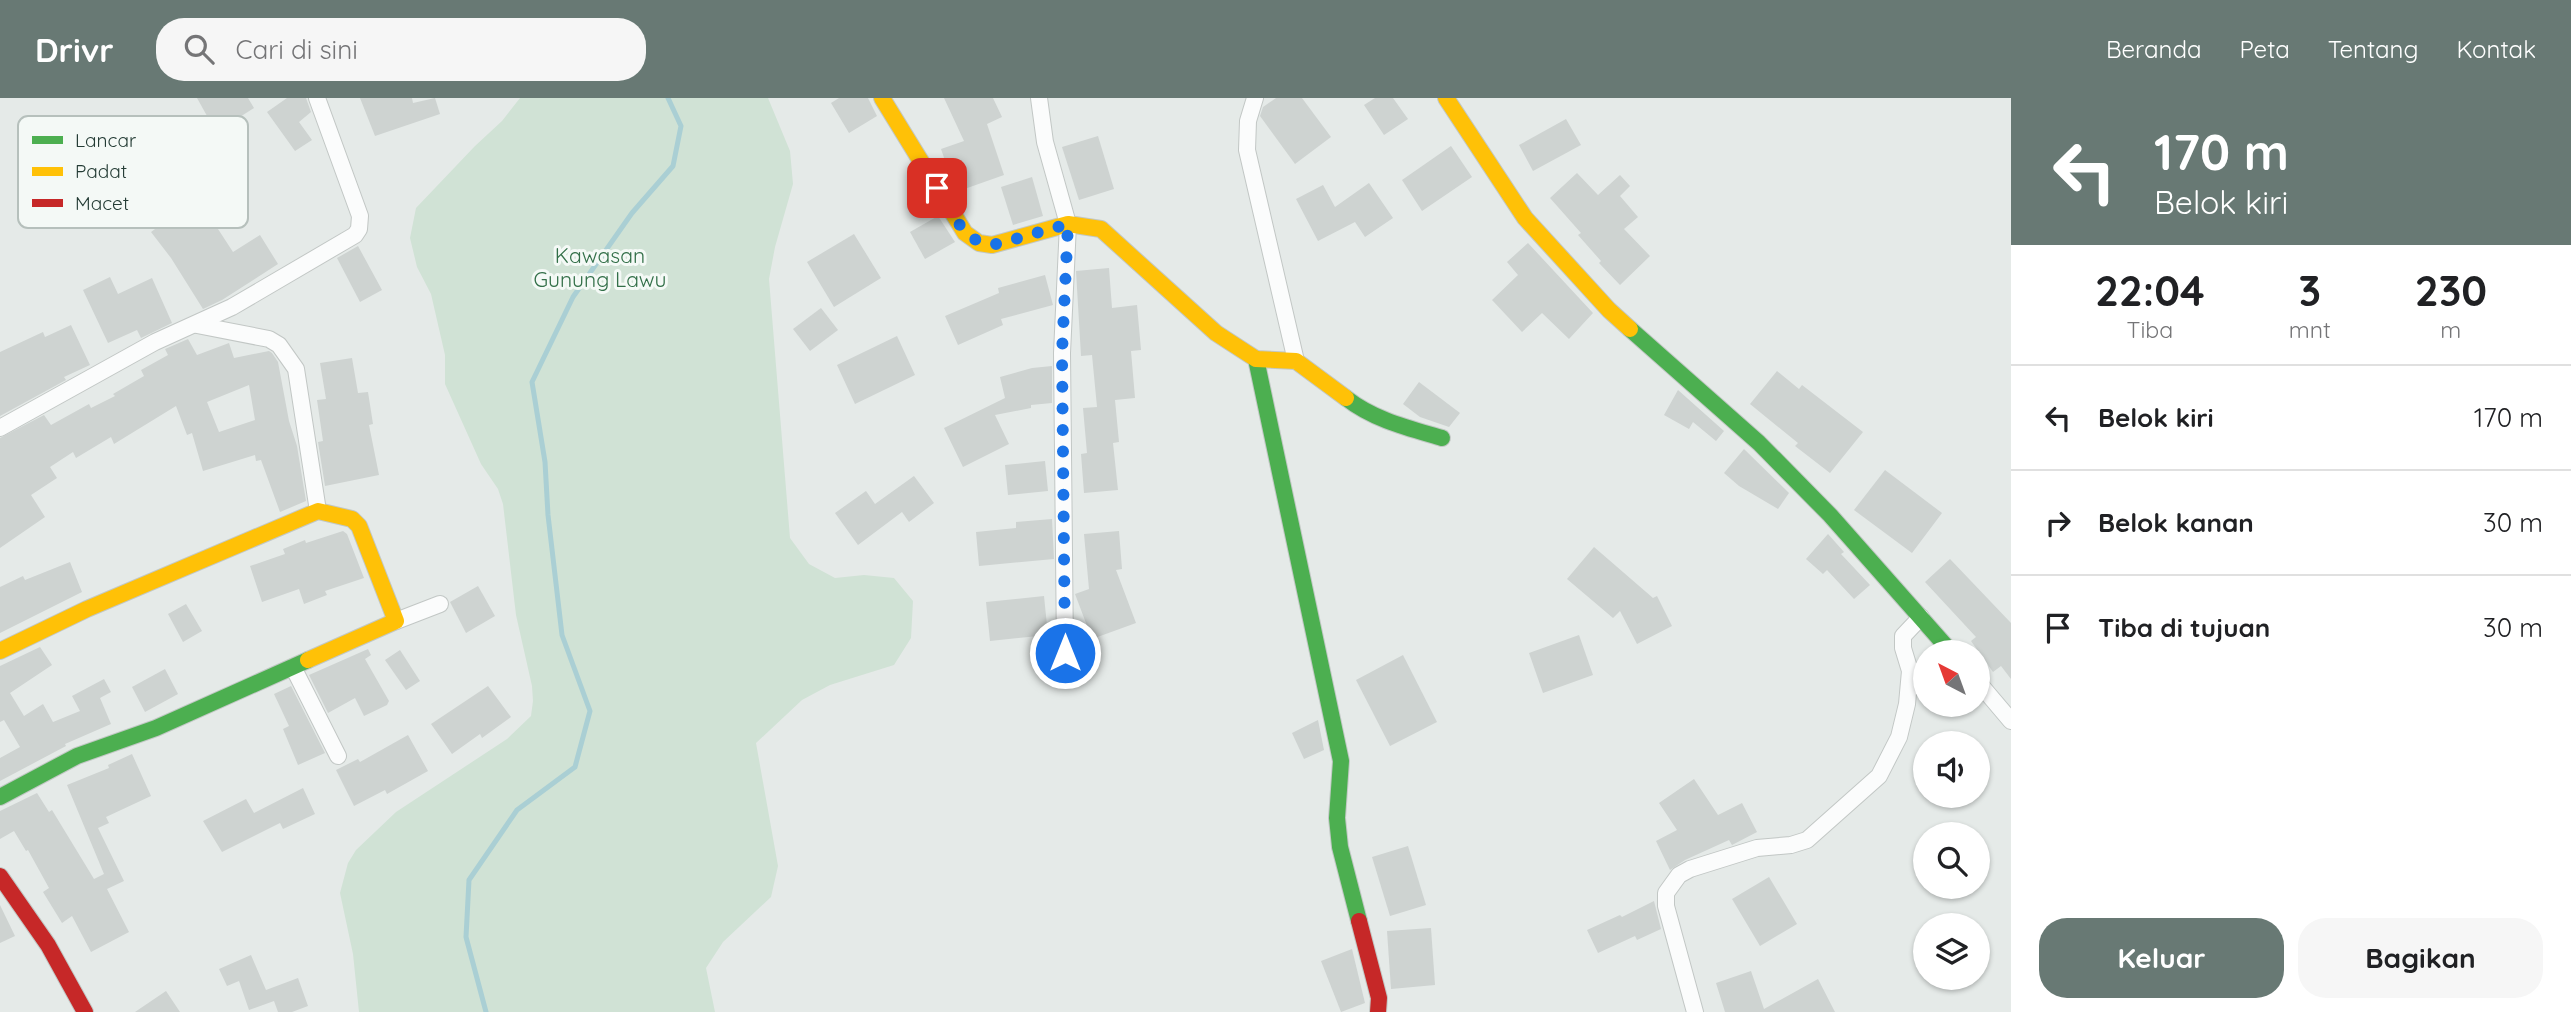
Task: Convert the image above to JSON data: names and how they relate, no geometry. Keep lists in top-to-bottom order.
{
  "parks": ["Kawasan Gunung Lawu"],
  "legend": ["Lancar", "Padat", "Macet"],
  "north": "top left",
  "page": {
    "header": "Drivr",
    "search": "Cari di sini",
    "nav": [
      "Beranda",
      "Peta",
      "Tentang",
      "Kontak"
    ],
    "turn": ["170 m", "Belok kiri"],
    "eta": [
      "22:04",
      "Tiba",
      "3",
      "mnt",
      "230",
      "m"
    ],
    "list": [
      {
        "name": "Belok kiri",
        "value": "170 m"
      },
      {
        "name": "Belok kanan",
        "value": "30 m"
      },
      {
        "name": "Tiba di tujuan",
        "value": "30 m"
      }
    ],
    "buttons": ["Keluar", "Bagikan"]
  }
}
